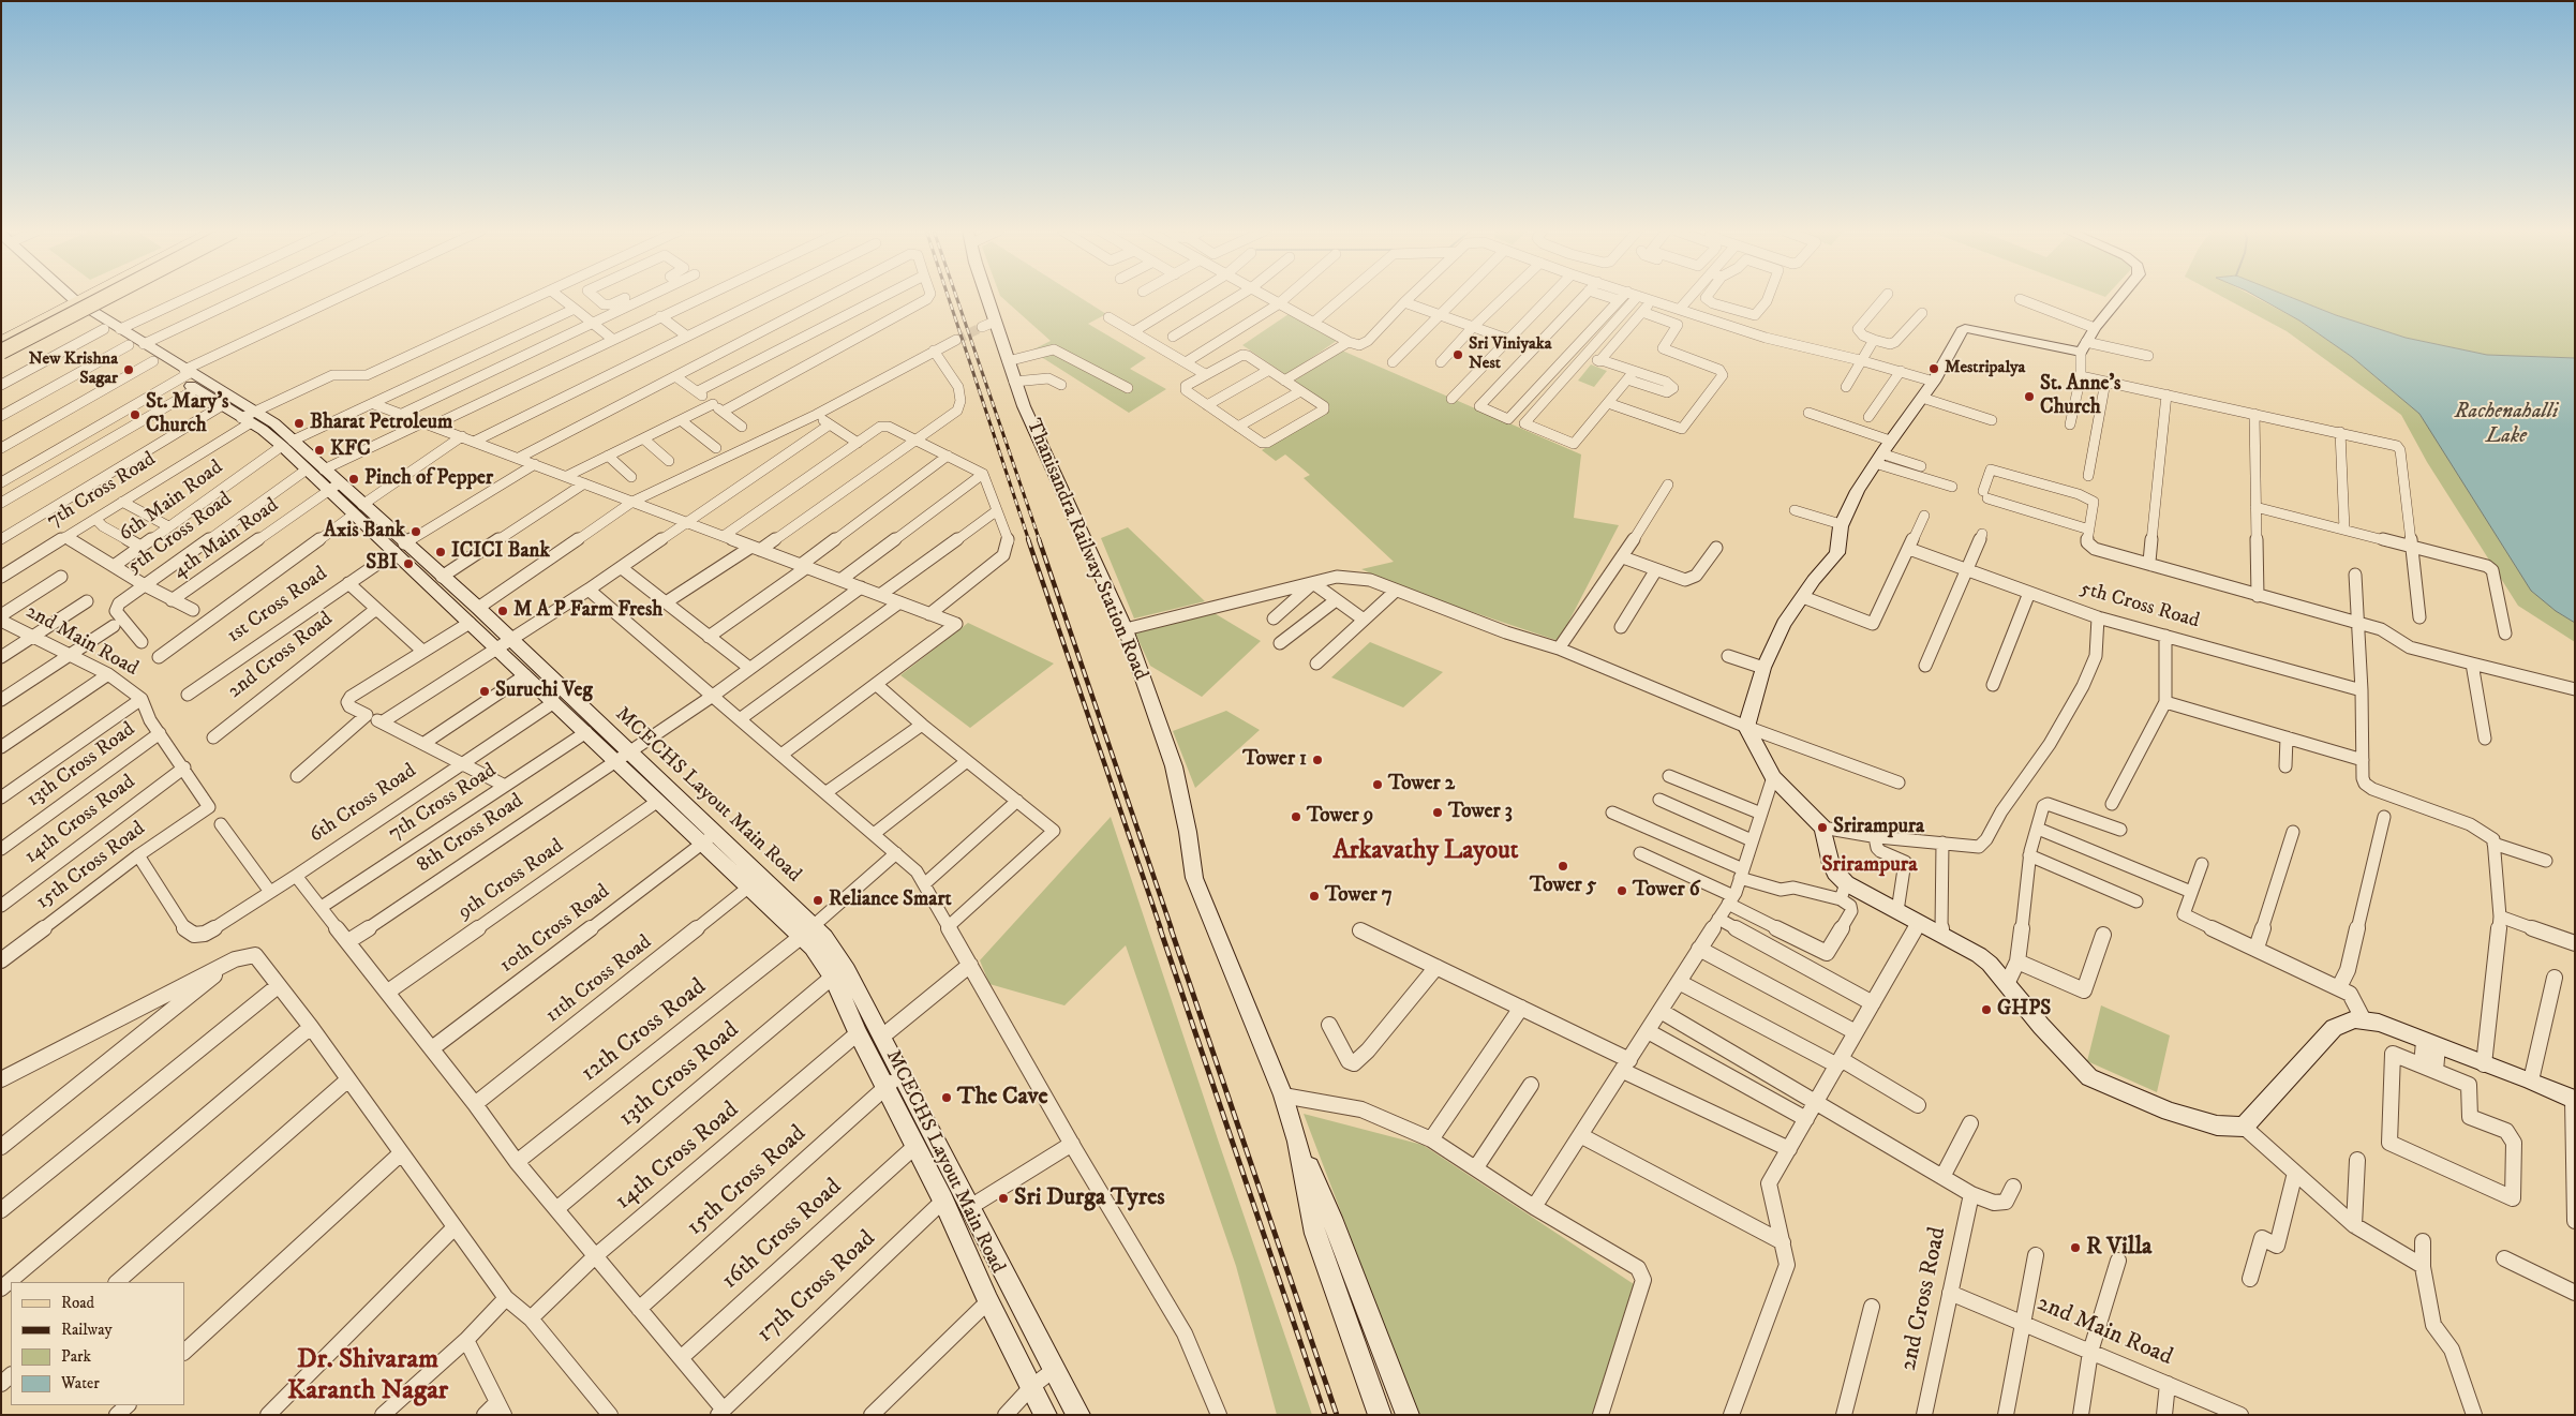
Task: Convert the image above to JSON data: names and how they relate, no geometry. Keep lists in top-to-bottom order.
{
  "streets": {
    "street": [
      "7th Cross Road",
      "6th Main Road",
      "5th Cross Road",
      "4th Main Road",
      "Thanisandra Railway Station Road",
      "1st Cross Road",
      "2nd Main Road",
      "2nd Cross Road",
      "13th Cross Road",
      "MCECHS Layout Main Road",
      "6th Cross Road",
      "14th Cross Road",
      "8th Cross Road",
      "15th Cross Road",
      "9th Cross Road",
      "10th Cross Road",
      "11th Cross Road",
      "12th Cross Road",
      "16th Cross Road",
      "17th Cross Road"
    ]
  },
  "crossings": [
    ["7th Cross Road", "MCECHS Layout Main Road"],
    ["6th Main Road", "5th Cross Road"],
    ["6th Main Road", "4th Main Road"],
    ["6th Main Road", "MCECHS Layout Main Road"],
    ["5th Cross Road", "4th Main Road"],
    ["5th Cross Road", "MCECHS Layout Main Road"],
    ["4th Main Road", "MCECHS Layout Main Road"],
    ["1st Cross Road", "MCECHS Layout Main Road"],
    ["2nd Main Road", "2nd Cross Road"],
    ["2nd Main Road", "13th Cross Road"],
    ["2nd Main Road", "14th Cross Road"],
    ["2nd Main Road", "15th Cross Road"],
    ["13th Cross Road", "MCECHS Layout Main Road"],
    ["MCECHS Layout Main Road", "6th Cross Road"],
    ["MCECHS Layout Main Road", "14th Cross Road"],
    ["MCECHS Layout Main Road", "8th Cross Road"],
    ["MCECHS Layout Main Road", "15th Cross Road"],
    ["MCECHS Layout Main Road", "9th Cross Road"],
    ["MCECHS Layout Main Road", "10th Cross Road"],
    ["MCECHS Layout Main Road", "11th Cross Road"],
    ["MCECHS Layout Main Road", "12th Cross Road"],
    ["MCECHS Layout Main Road", "16th Cross Road"],
    ["MCECHS Layout Main Road", "17th Cross Road"],
    ["6th Cross Road", "15th Cross Road"]
  ],
  "districts": ["Arkavathy Layout", "Srirampura", "Dr. Shivaram Karanth Nagar"],
  "water": ["Rachenahalli Lake"],
  "places": [
    "Sri Viniyaka Nest",
    "Mestripalya",
    "New Krishna Sagar",
    "St. Anne's Church",
    "St. Mary's Church",
    "Bharat Petroleum",
    "KFC",
    "Pinch of Pepper",
    "Axis Bank",
    "ICICI Bank",
    "SBI",
    "M A P Farm Fresh",
    "Suruchi Veg",
    "Tower 1",
    "Tower 2",
    "Tower 3",
    "Tower 9",
    "Srirampura",
    "Tower 5",
    "Tower 6",
    "Tower 7",
    "Reliance Smart",
    "GHPS",
    "The Cave",
    "Sri Durga Tyres",
    "R Villa"
  ],
  "legend": [
    "Road",
    "Railway",
    "Park",
    "Water"
  ]
}
